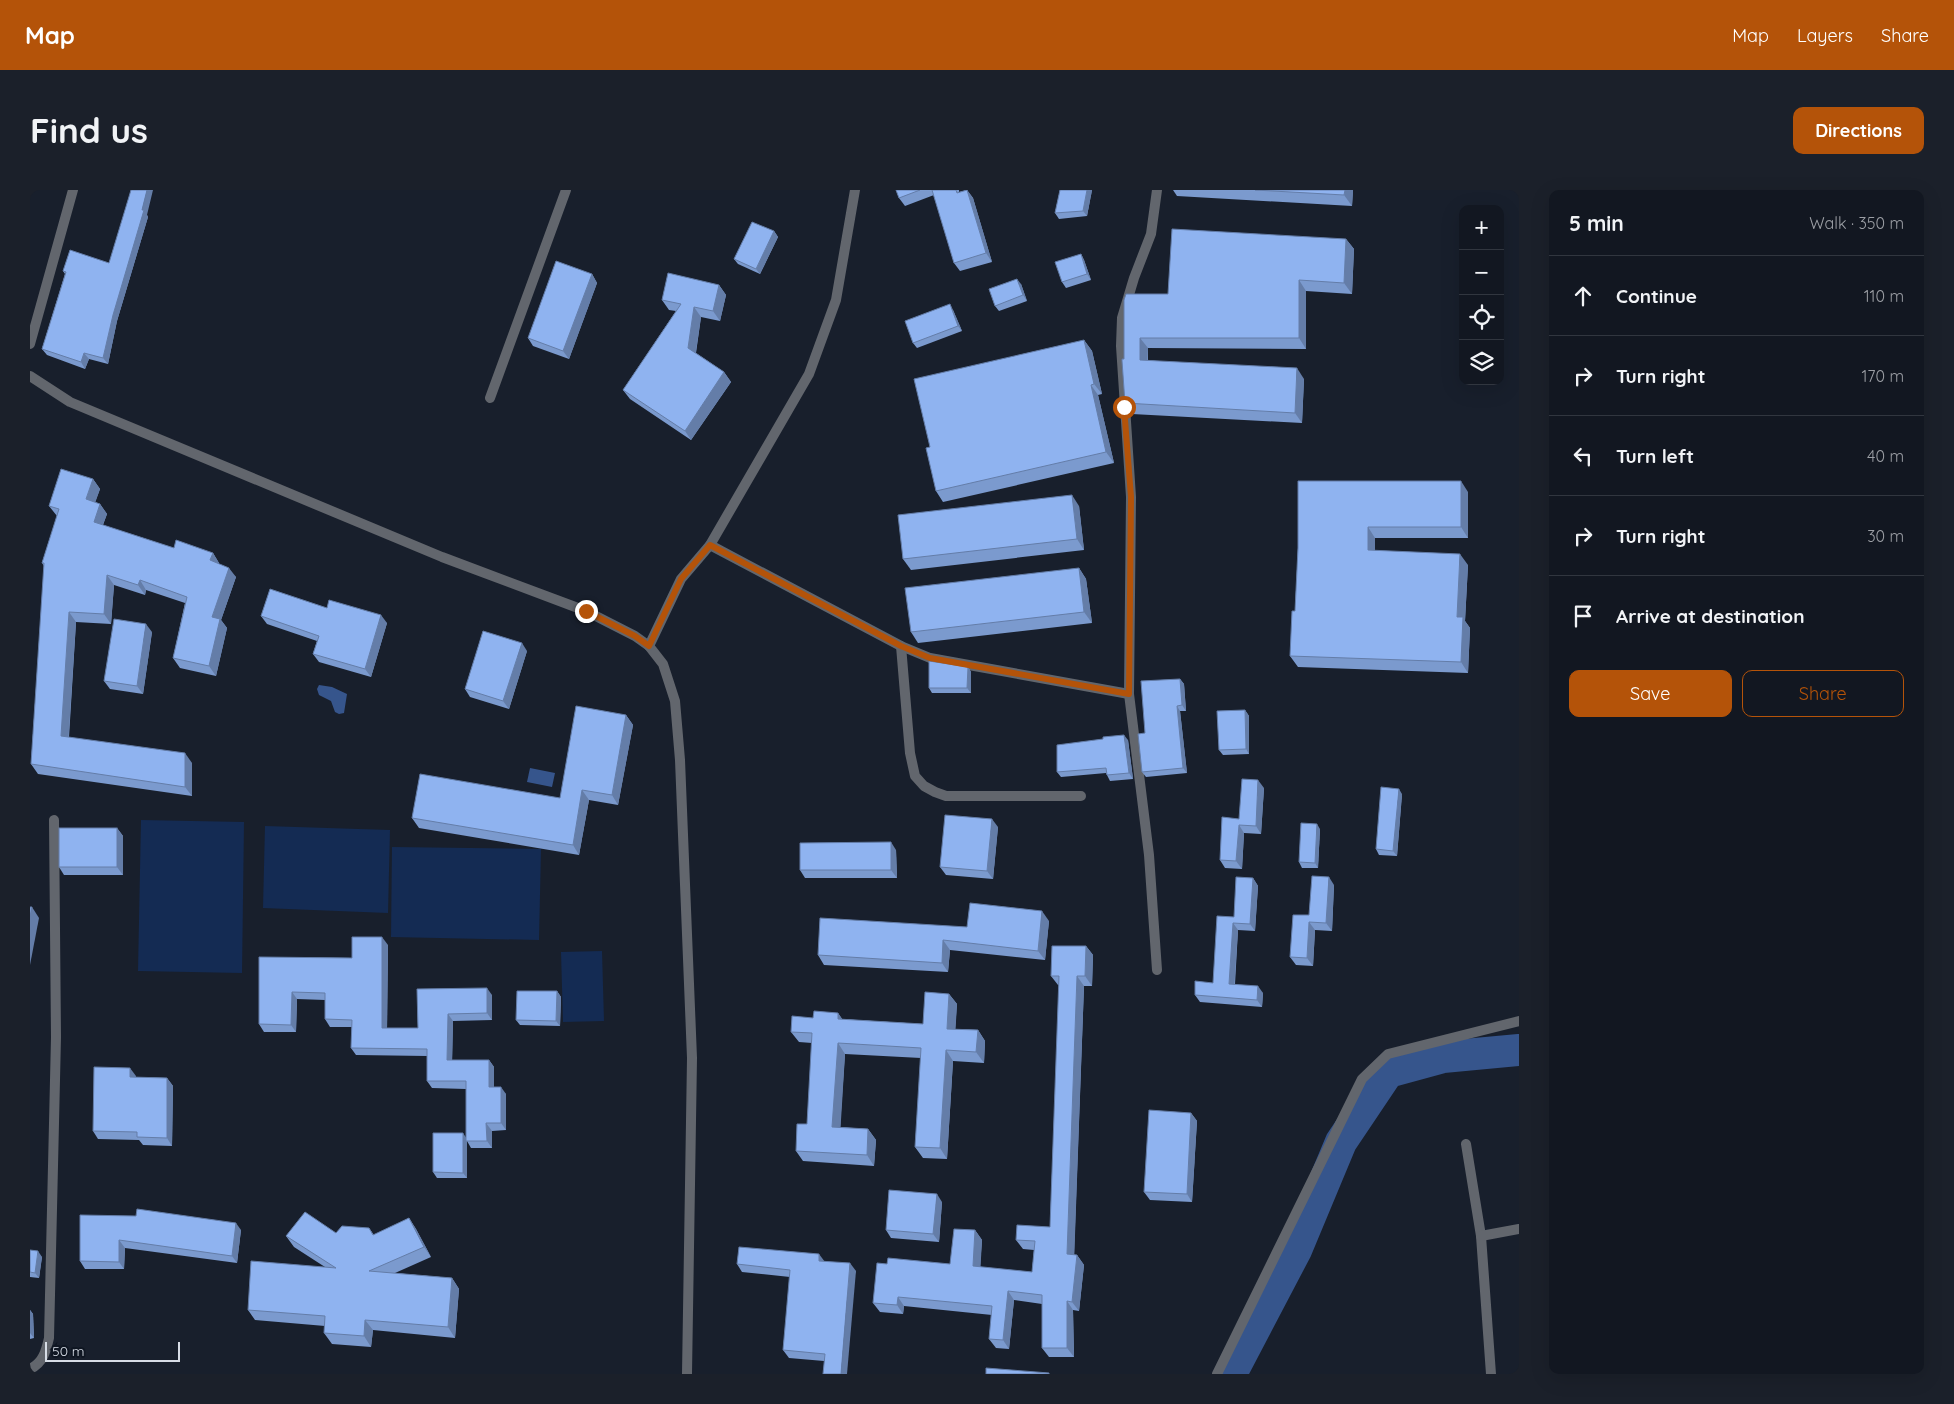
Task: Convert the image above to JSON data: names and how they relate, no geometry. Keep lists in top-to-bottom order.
{
  "scale_bar": "50 m",
  "page": {
    "header": "Map",
    "nav": ["Map", "Layers", "Share"],
    "buttons": [
      "Directions",
      ["Save", "Share"]
    ],
    "title": "Find us",
    "heading": ["5 min", "Walk · 350 m"],
    "map_buttons": ["+", "−"],
    "list": [
      ["Continue", "110 m"],
      ["Turn right", "170 m"],
      ["Turn left", "40 m"],
      ["Turn right", "30 m"],
      "Arrive at destination"
    ],
    "scale": "50 m"
  }
}
